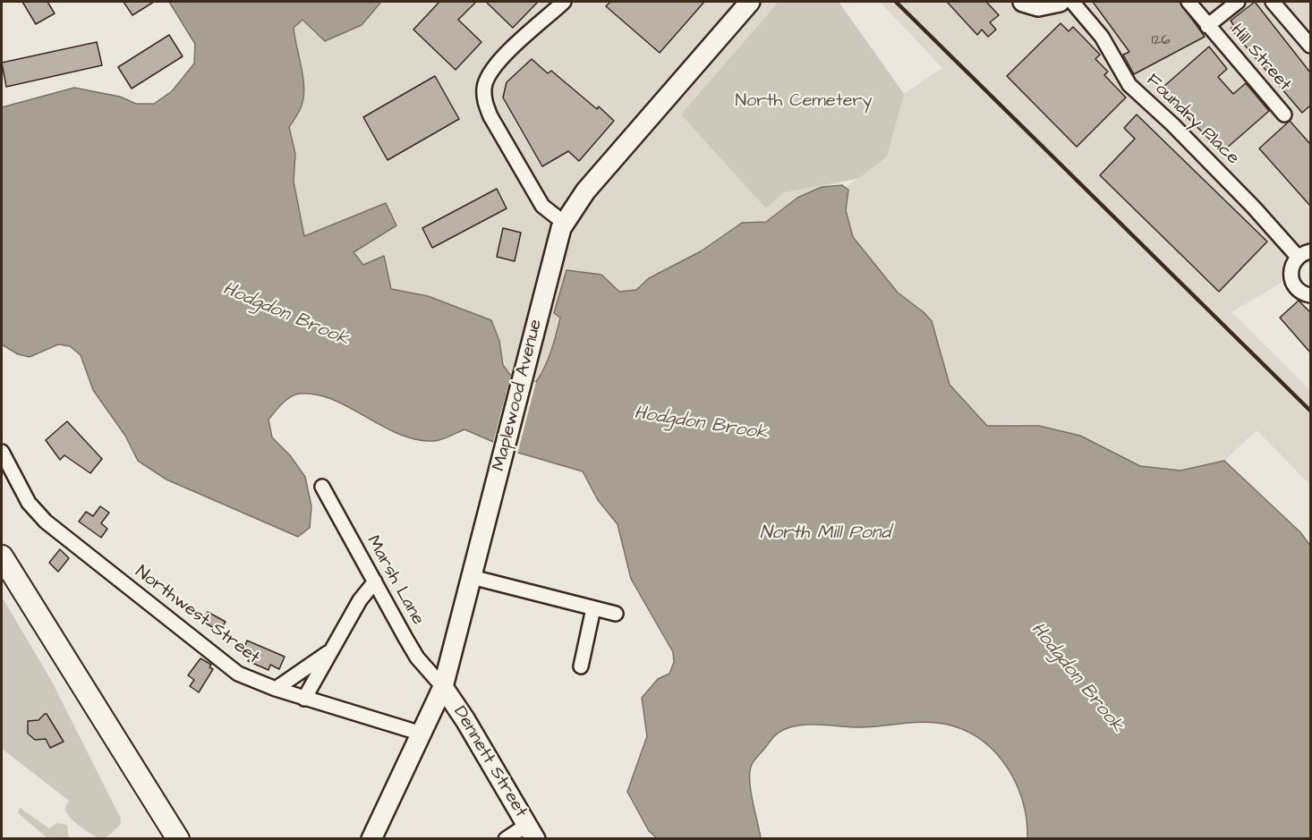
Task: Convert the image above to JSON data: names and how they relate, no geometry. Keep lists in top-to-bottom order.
{
  "streets": {
    "street": [
      "Hill Street",
      "Foundry Place",
      "Maplewood Avenue",
      "Marsh Lane",
      "Northwest Street",
      "Dennett Street"
    ]
  },
  "crossings": [
    ["Maplewood Avenue", "Marsh Lane"],
    ["Maplewood Avenue", "Northwest Street"],
    ["Maplewood Avenue", "Dennett Street"],
    ["Marsh Lane", "Dennett Street"]
  ],
  "water": ["Hodgdon Brook", "North Mill Pond"],
  "parks": ["North Cemetery"],
  "house_numbers": ["126"]
}
